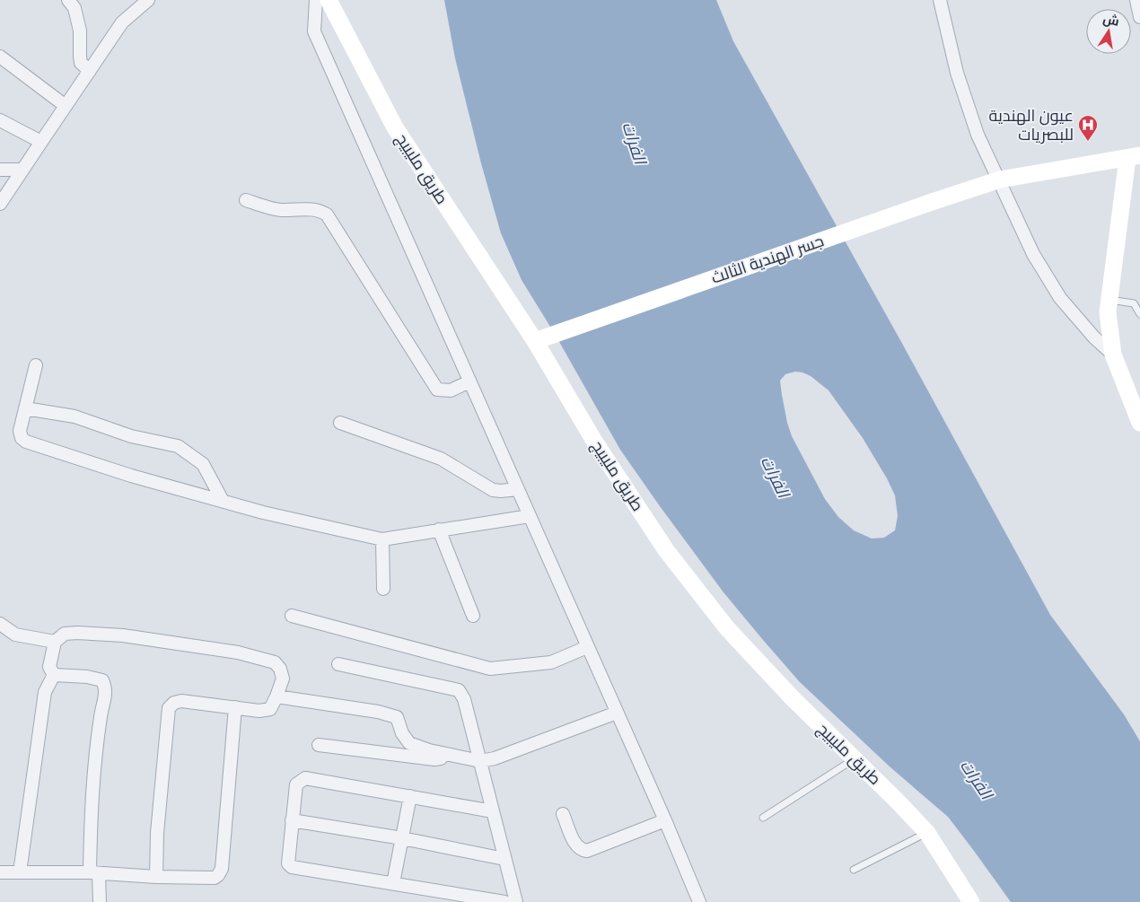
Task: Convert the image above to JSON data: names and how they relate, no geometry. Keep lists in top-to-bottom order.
{
  "streets": {
    "street": ["طريق مليبيج", "جسر الهندية الثالث"]
  },
  "crossings": [
    ["طريق مليبيج", "جسر الهندية الثالث"]
  ],
  "water": ["الفرات"],
  "places": {
    "hospital": ["عيون الهندية للبصريات"]
  },
  "north": "top"
}
